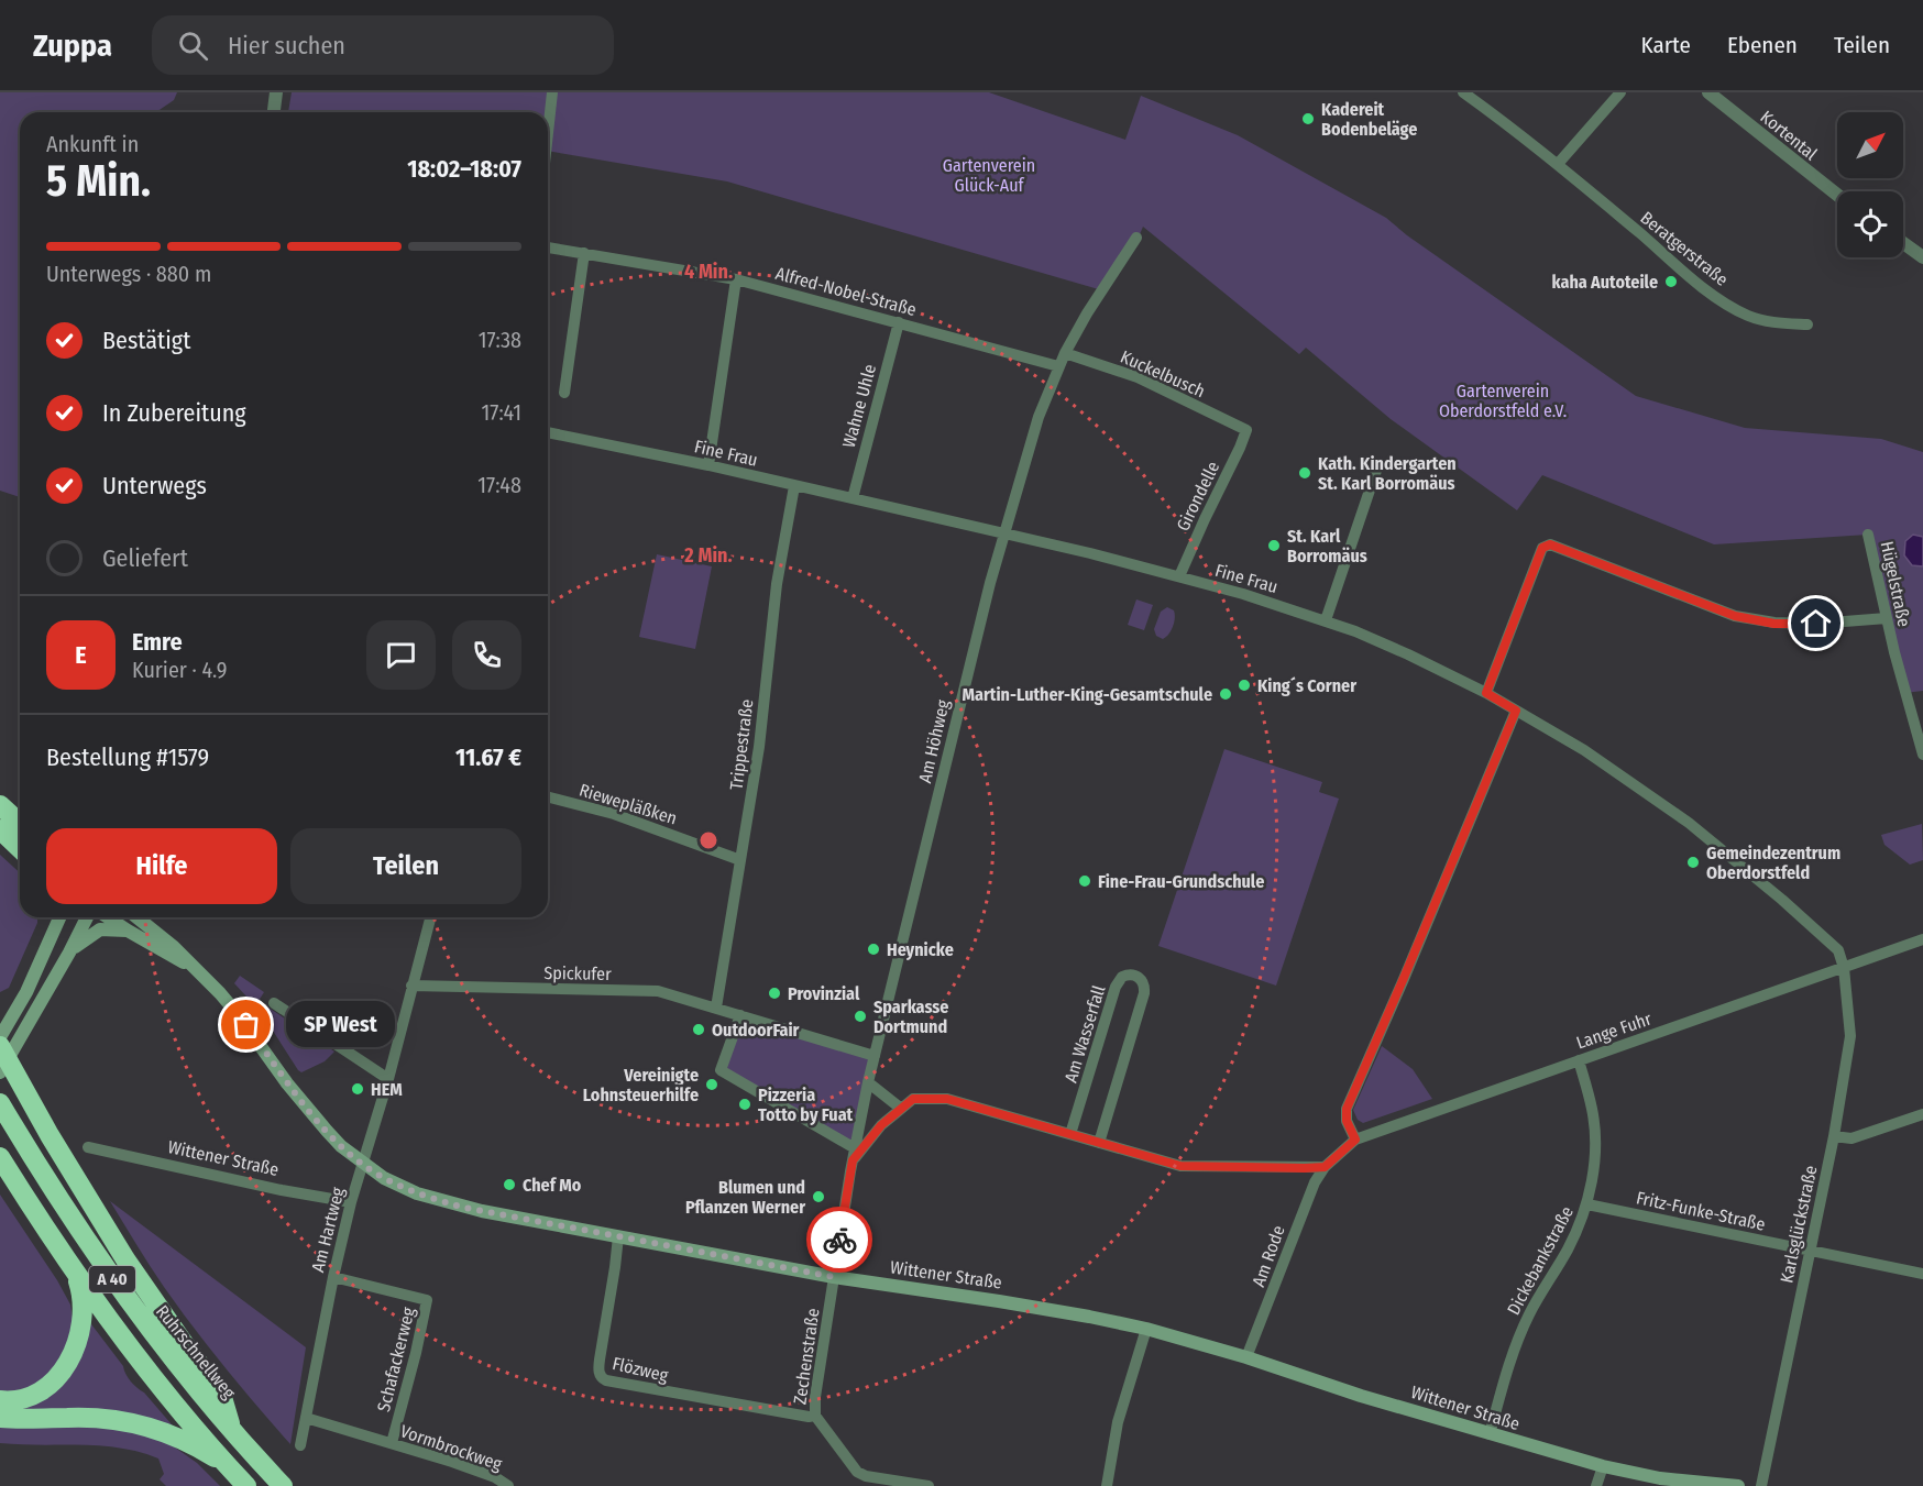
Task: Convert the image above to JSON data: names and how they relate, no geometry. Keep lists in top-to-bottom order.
{
  "streets": {
    "highway": ["A 40", "Ruhrschnellweg"],
    "main road": ["Wittener Straße"],
    "street": [
      "Kortental",
      "Beratgerstraße",
      "Alfred-Nobel-Straße",
      "Kuckelbusch",
      "Wahne Uhle",
      "Fine Frau",
      "Girondelle",
      "Hügelstraße",
      "Am Höhweg",
      "Trippestraße",
      "Riewepläßken",
      "Spickufer",
      "Lange Fuhr",
      "Am Wasserfall",
      "Fritz-Funke-Straße",
      "Karlsglückstraße",
      "Am Hartweg",
      "Am Rode",
      "Dickebankstraße",
      "Zechenstraße",
      "Schafackerweg",
      "Flözweg",
      "Vormbrockweg"
    ]
  },
  "crossings": [
    ["Alfred-Nobel-Straße", "Wahne Uhle"],
    ["Alfred-Nobel-Straße", "Am Höhweg"],
    ["Kuckelbusch", "Girondelle"],
    ["Kuckelbusch", "Am Höhweg"],
    ["Wahne Uhle", "Fine Frau"],
    ["Fine Frau", "Girondelle"],
    ["Fine Frau", "Am Höhweg"],
    ["Fine Frau", "Trippestraße"],
    ["Fine Frau", "Lange Fuhr"],
    ["Fine Frau", "Karlsglückstraße"],
    ["Am Höhweg", "Spickufer"],
    ["Am Höhweg", "Wittener Straße"],
    ["Am Höhweg", "Zechenstraße"],
    ["Trippestraße", "Riewepläßken"],
    ["Trippestraße", "Spickufer"],
    ["Spickufer", "Am Hartweg"],
    ["Lange Fuhr", "Karlsglückstraße"],
    ["Lange Fuhr", "Am Rode"],
    ["Lange Fuhr", "Dickebankstraße"],
    ["Wittener Straße", "Am Hartweg"],
    ["Wittener Straße", "Am Rode"],
    ["Wittener Straße", "Dickebankstraße"],
    ["Wittener Straße", "Zechenstraße"],
    ["Wittener Straße", "Flözweg"],
    ["Fritz-Funke-Straße", "Karlsglückstraße"],
    ["Fritz-Funke-Straße", "Dickebankstraße"],
    ["Am Hartweg", "Schafackerweg"],
    ["Am Hartweg", "Vormbrockweg"],
    ["Zechenstraße", "Flözweg"],
    ["Schafackerweg", "Vormbrockweg"]
  ],
  "parks": ["Gartenverein Glück-Auf", "Gartenverein Oberdorstfeld e.V."],
  "places": [
    "Kadereit Bodenbeläge",
    "kaha Autoteile",
    "Kath. Kindergarten St. Karl Borromäus",
    "St. Karl Borromäus",
    "King´s Corner",
    "Martin-Luther-King-Gesamtschule",
    "Gemeindezentrum Oberdorstfeld",
    "Fine-Frau-Grundschule",
    "Heynicke",
    "Provinzial",
    "Sparkasse Dortmund",
    "SP West",
    "OutdoorFair",
    "Vereinigte Lohnsteuerhilfe",
    "HEM",
    "Pizzeria Totto by Fuat",
    "Chef Mo",
    "Blumen und Pflanzen Werner"
  ],
  "north": "top right",
  "page": {
    "header": "Zuppa",
    "search": "Hier suchen",
    "nav": ["Karte", "Ebenen", "Teilen"],
    "heading": ["5 Min.", "Ankunft in", "18:02–18:07"],
    "panel": [
      "Emre",
      "Kurier · 4.9",
      "Bestellung #1579",
      "11.67 €"
    ],
    "bar": "Unterwegs · 880 m",
    "list": [
      ["Bestätigt", "17:38"],
      ["In Zubereitung", "17:41"],
      ["Unterwegs", "17:48"],
      "Geliefert"
    ],
    "round": "E",
    "buttons": ["Hilfe", "Teilen"],
    "bubble": "SP West"
  },
  "rings": ["4 Min.", "2 Min."]
}
